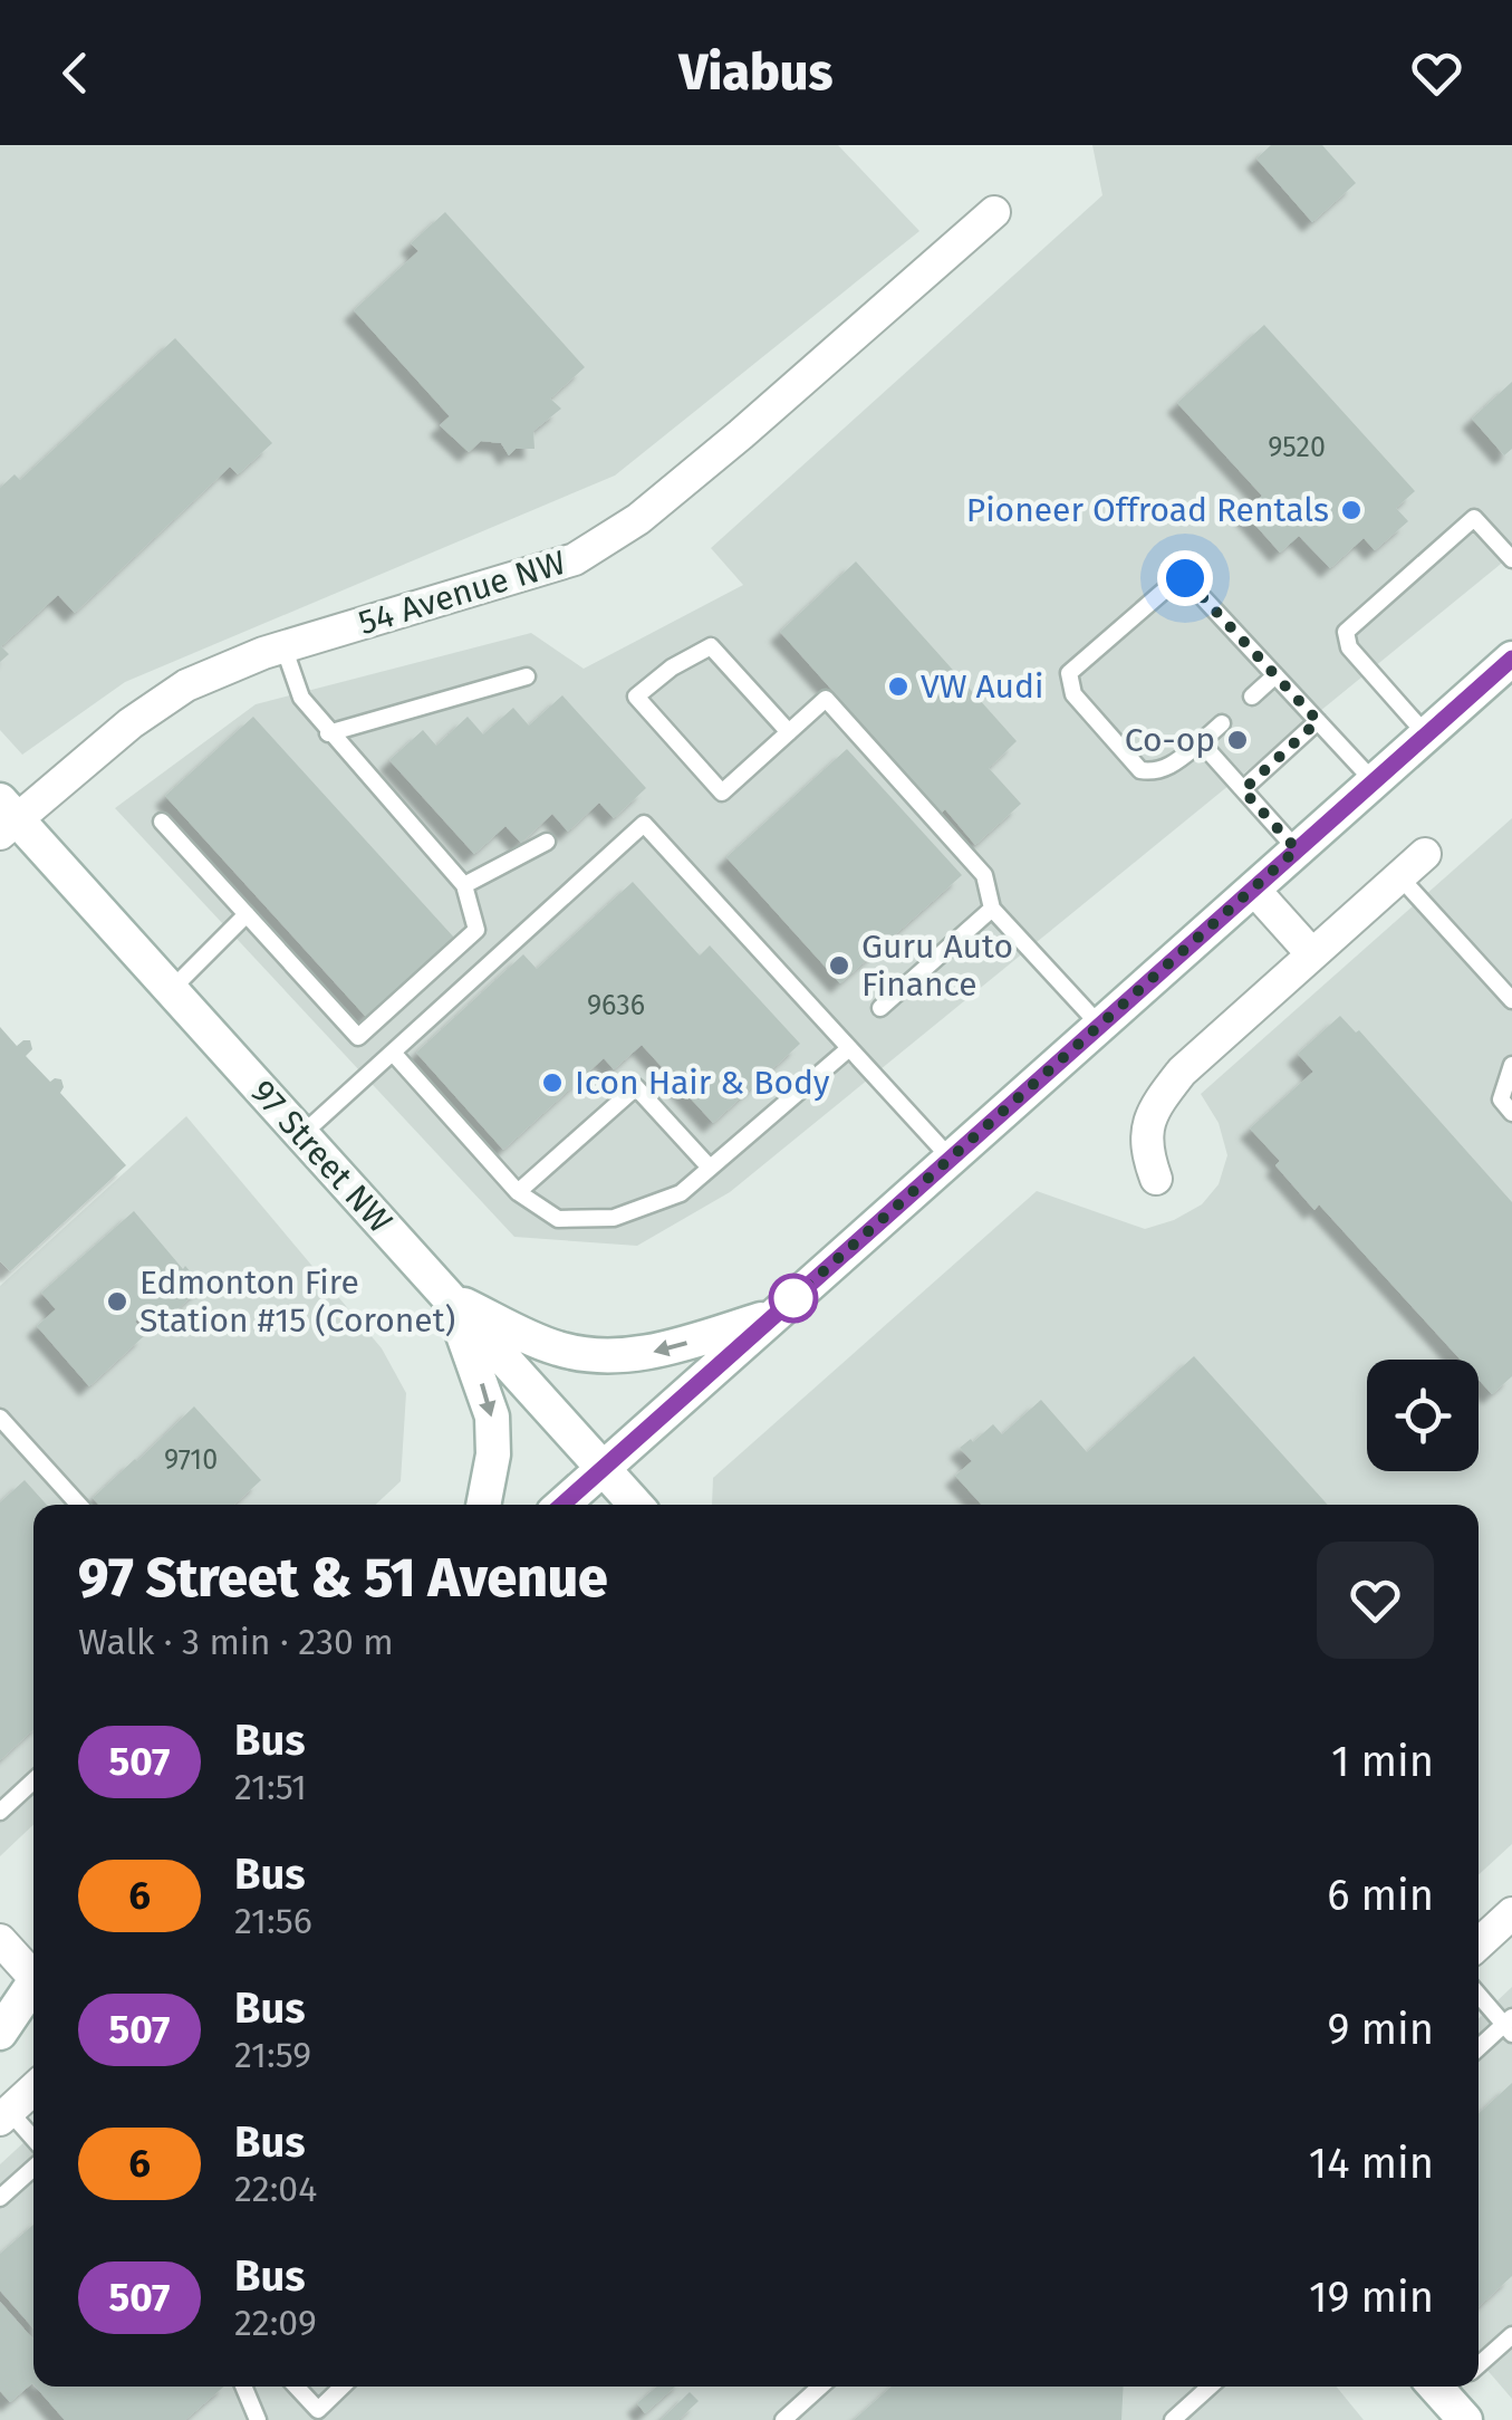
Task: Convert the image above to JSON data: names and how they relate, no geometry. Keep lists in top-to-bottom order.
{
  "streets": {
    "main road": ["97 Street NW"],
    "street": ["54 Avenue NW"]
  },
  "crossings": [
    ["54 Avenue NW", "97 Street NW"]
  ],
  "places": [
    "Pioneer Offroad Rentals",
    "VW Audi",
    "Co-op",
    "Guru Auto Finance",
    "Icon Hair & Body",
    "Edmonton Fire Station #15 (Coronet)"
  ],
  "lines": ["bus line 507"],
  "house_numbers": ["9520", "9636", "9710"],
  "page": {
    "header": "Viabus",
    "heading": ["97 Street & 51 Avenue", "Walk · 3 min · 230 m"],
    "list": [
      {
        "mark": "507",
        "name": "Bus",
        "note": "21:51",
        "value": "1 min"
      },
      {
        "mark": "6",
        "name": "Bus",
        "note": "21:56",
        "value": "6 min"
      },
      {
        "mark": "507",
        "name": "Bus",
        "note": "21:59",
        "value": "9 min"
      },
      {
        "mark": "6",
        "name": "Bus",
        "note": "22:04",
        "value": "14 min"
      },
      {
        "mark": "507",
        "name": "Bus",
        "note": "22:09",
        "value": "19 min"
      }
    ]
  }
}
